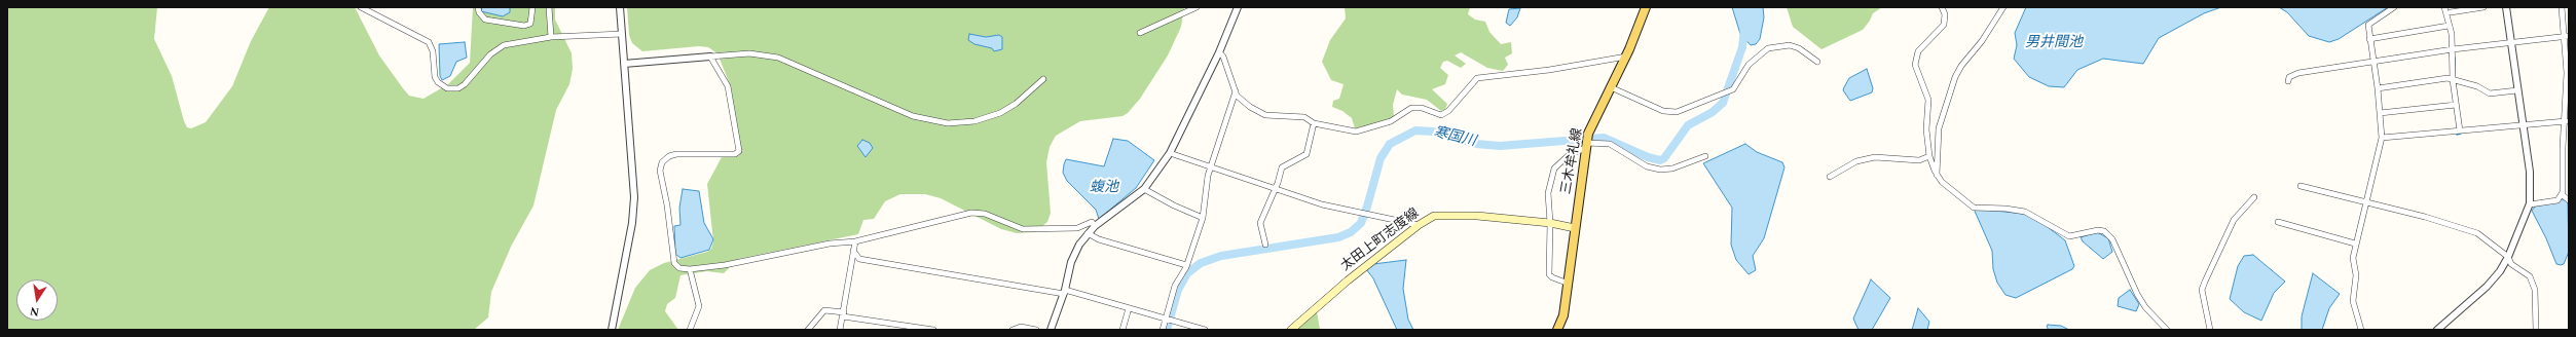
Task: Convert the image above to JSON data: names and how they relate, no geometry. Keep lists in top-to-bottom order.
{
  "streets": {
    "main road": ["三木牟礼線", "太田上町志度線"]
  },
  "crossings": [
    ["三木牟礼線", "太田上町志度線"]
  ],
  "water": ["男井間池", "寒国川", "蝮池"],
  "north": "bottom"
}
